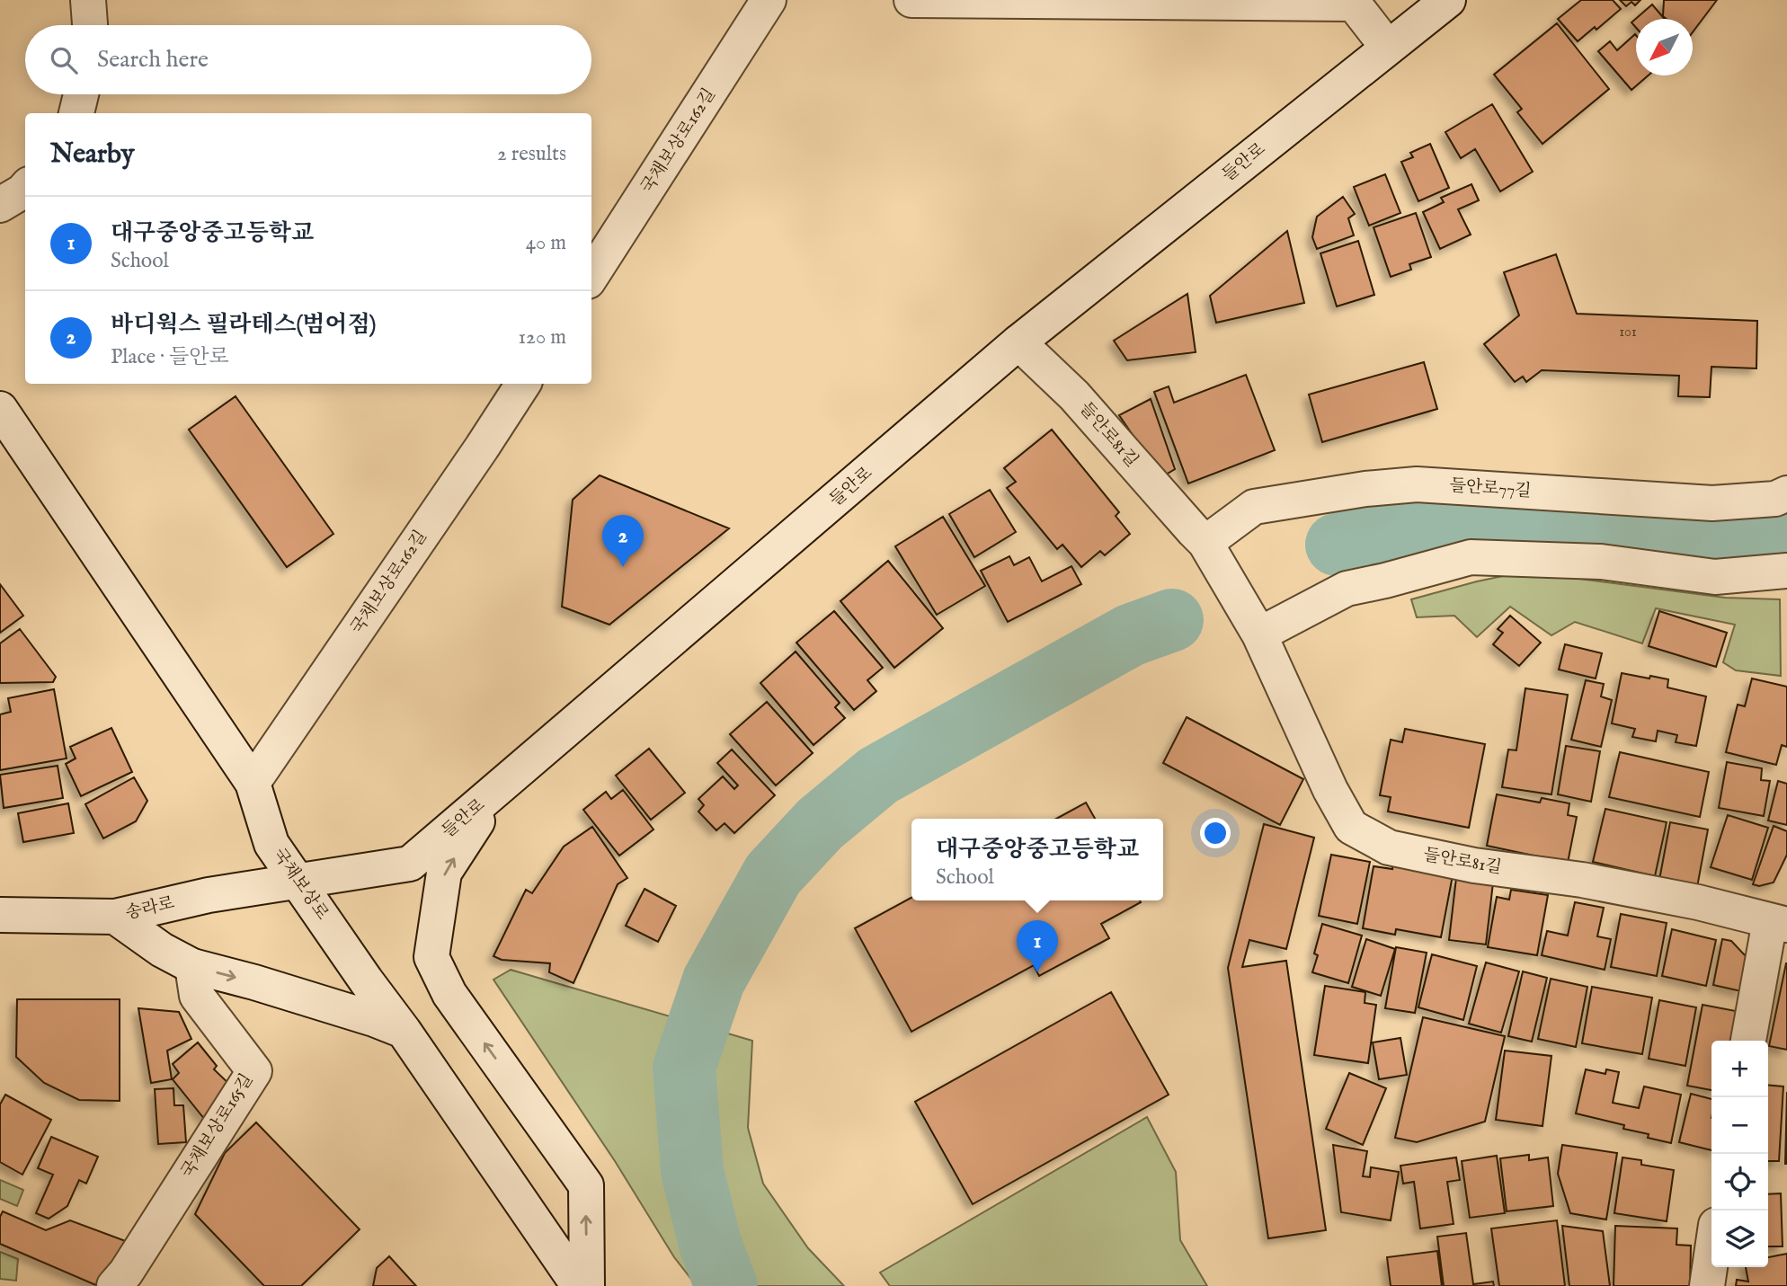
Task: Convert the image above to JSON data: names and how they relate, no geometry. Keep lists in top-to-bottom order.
{
  "streets": {
    "street": [
      "국채보상로162길",
      "들안로",
      "들안로81길",
      "들안로77길",
      "국채보상로",
      "송라로",
      "국채보상로165길"
    ]
  },
  "crossings": [
    ["국채보상로162길", "국채보상로"],
    ["들안로", "들안로81길"],
    ["들안로", "국채보상로"],
    ["들안로", "송라로"],
    ["들안로81길", "들안로77길"],
    ["국채보상로", "송라로"]
  ],
  "house_numbers": ["101"],
  "north": "bottom left",
  "page": {
    "search": "Search here",
    "heading": ["Nearby", "2 results"],
    "list": [
      {
        "mark": "1",
        "name": "대구중앙중고등학교",
        "note": "School",
        "value": "40 m"
      },
      {
        "mark": "2",
        "name": "바디웍스 필라테스(범어점)",
        "note": "Place · 들안로",
        "value": "120 m"
      }
    ],
    "pins": ["2", "1"],
    "popup": ["대구중앙중고등학교", "School"],
    "map_buttons": ["+", "−"]
  }
}
